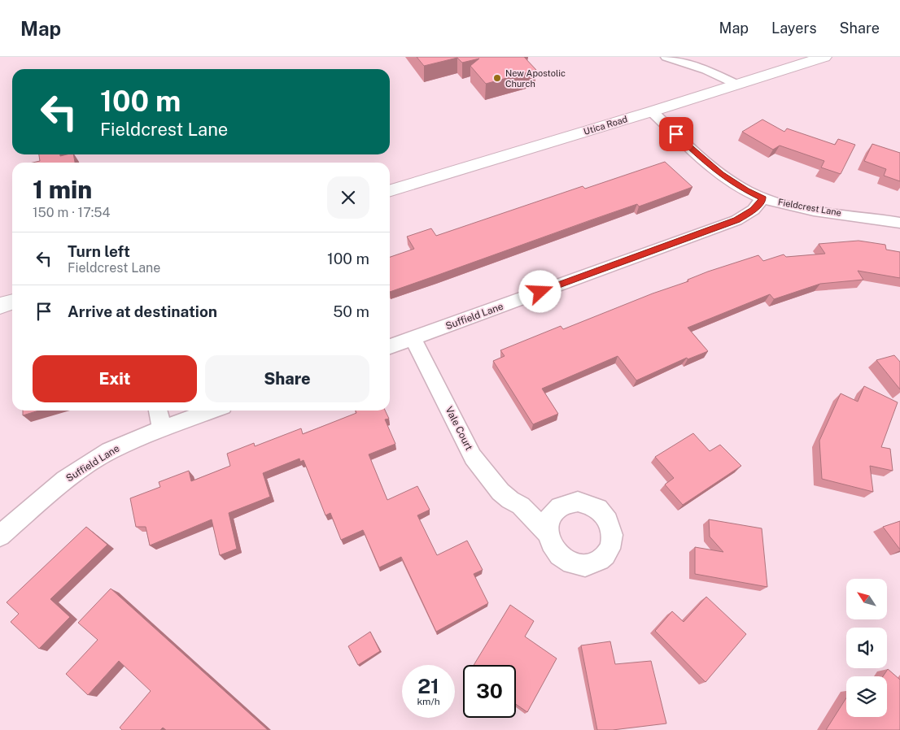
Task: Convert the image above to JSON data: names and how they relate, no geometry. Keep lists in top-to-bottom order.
{
  "streets": {
    "street": [
      "Utica Road",
      "Fieldcrest Lane",
      "Suffield Lane",
      "Vale Court"
    ]
  },
  "crossings": [
    ["Utica Road", "Fieldcrest Lane"],
    ["Fieldcrest Lane", "Suffield Lane"],
    ["Suffield Lane", "Vale Court"]
  ],
  "places": ["New Apostolic Church"],
  "north": "top left",
  "page": {
    "header": "Map",
    "nav": ["Map", "Layers", "Share"],
    "turn": ["100 m", "Fieldcrest Lane"],
    "heading": ["1 min", "150 m · 17:54"],
    "list": [
      {
        "name": "Turn left",
        "note": "Fieldcrest Lane",
        "value": "100 m"
      },
      {
        "name": "Arrive at destination",
        "value": "50 m"
      }
    ],
    "buttons": ["Exit", "Share"],
    "speed": "21 km/h",
    "limit": "30"
  }
}
